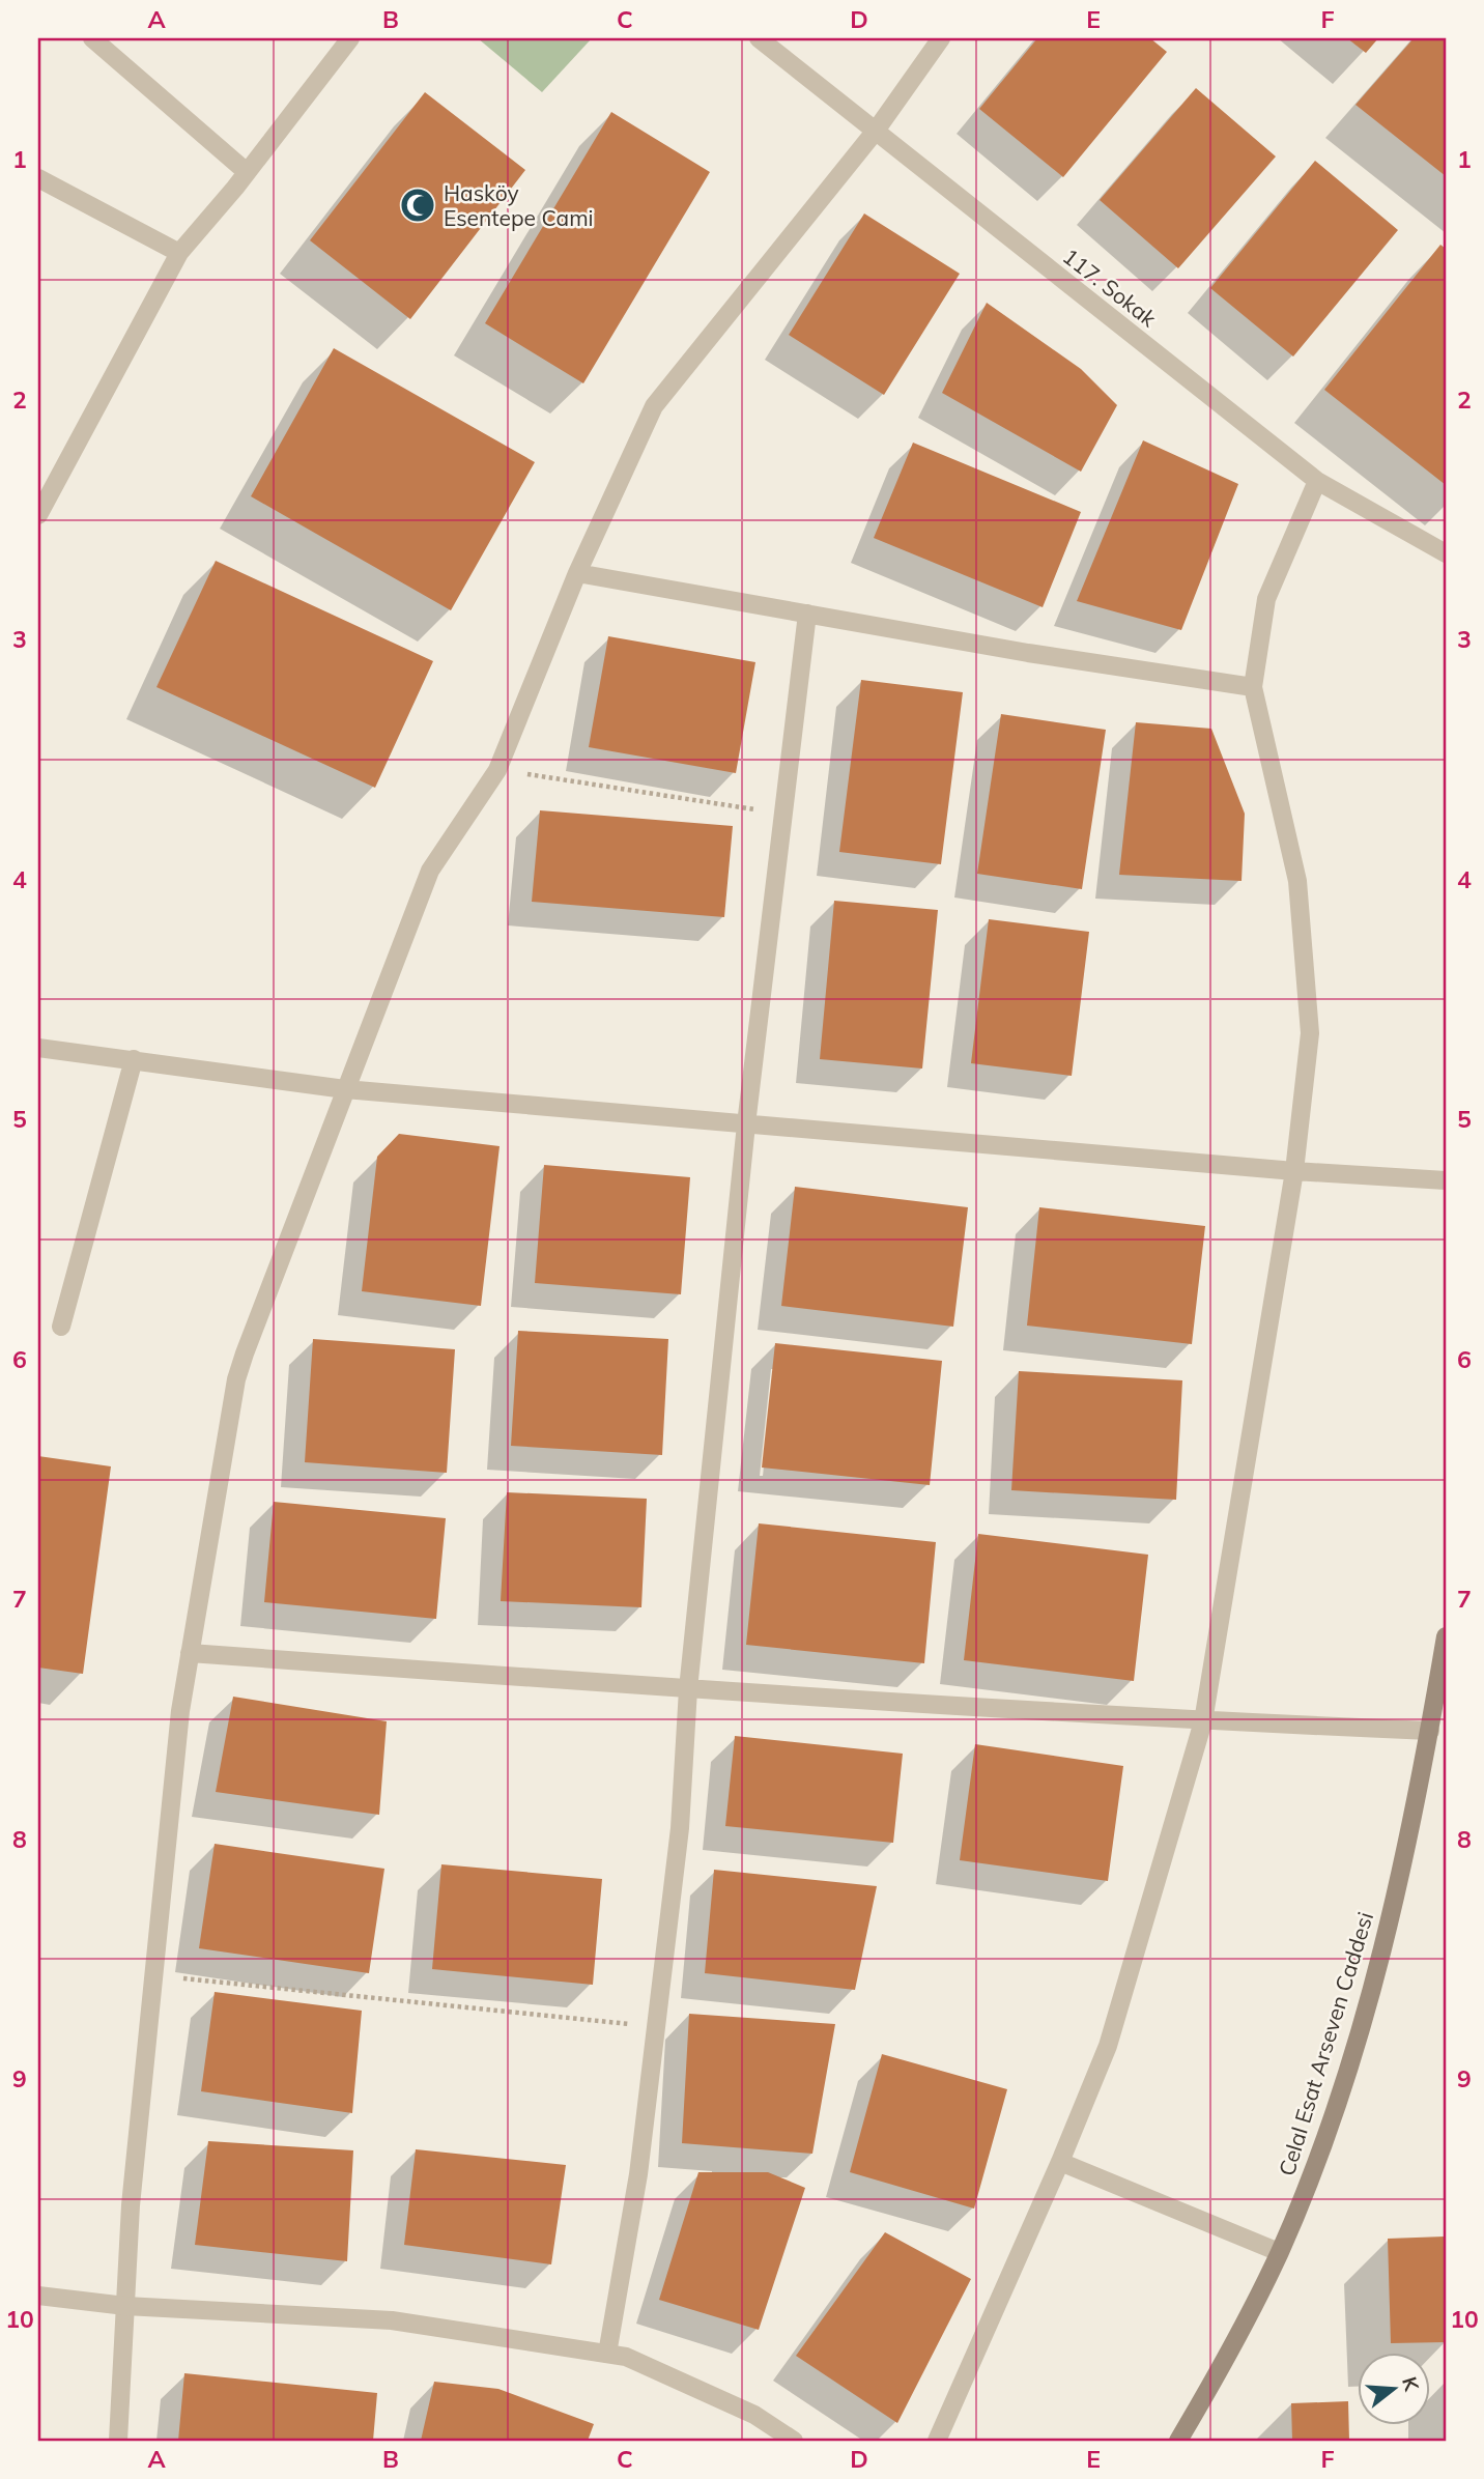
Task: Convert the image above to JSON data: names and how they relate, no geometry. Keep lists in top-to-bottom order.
{
  "streets": {
    "main road": ["Celal Esat Arseven Caddesi"],
    "street": ["117. Sokak"]
  },
  "places": {
    "mosque": ["Hasköy Esentepe Cami"]
  },
  "north": "right",
  "grid": {
    "columns": [
      "A",
      "B",
      "C",
      "D",
      "E",
      "F"
    ],
    "rows": [
      "1",
      "2",
      "3",
      "4",
      "5",
      "6",
      "7",
      "8",
      "9",
      "10"
    ]
  }
}
